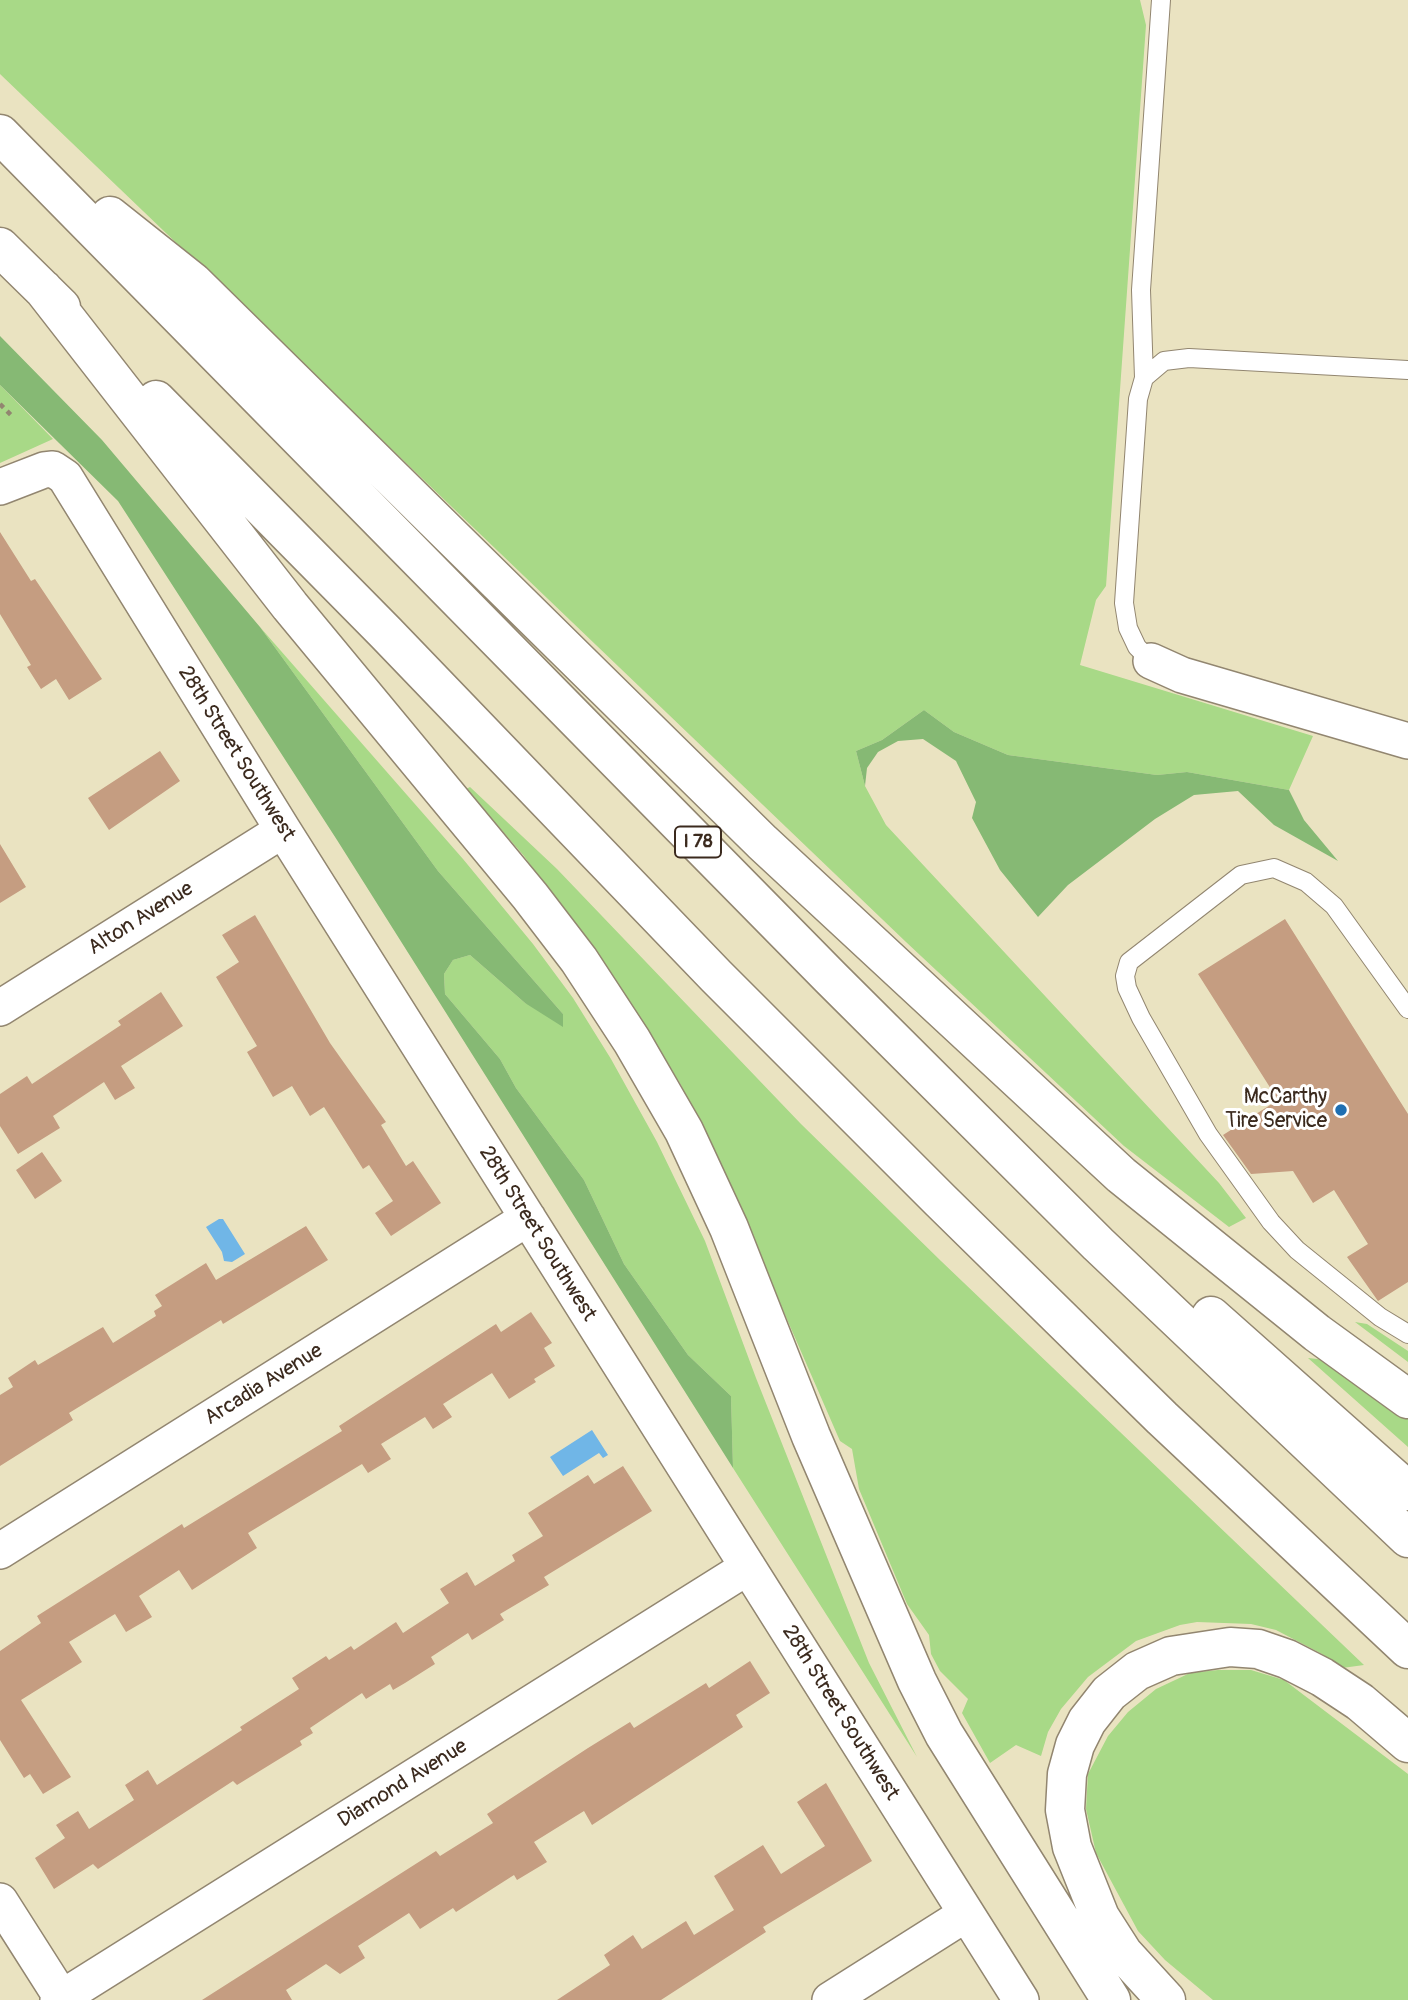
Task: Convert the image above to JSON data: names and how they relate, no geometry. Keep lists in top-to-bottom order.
{
  "streets": {
    "highway": ["I 78"],
    "street": [
      "28th Street Southwest",
      "Alton Avenue",
      "Arcadia Avenue",
      "Diamond Avenue"
    ]
  },
  "crossings": [
    ["28th Street Southwest", "Alton Avenue"],
    ["28th Street Southwest", "Arcadia Avenue"],
    ["28th Street Southwest", "Diamond Avenue"]
  ],
  "places": ["McCarthy Tire Service"]
}
